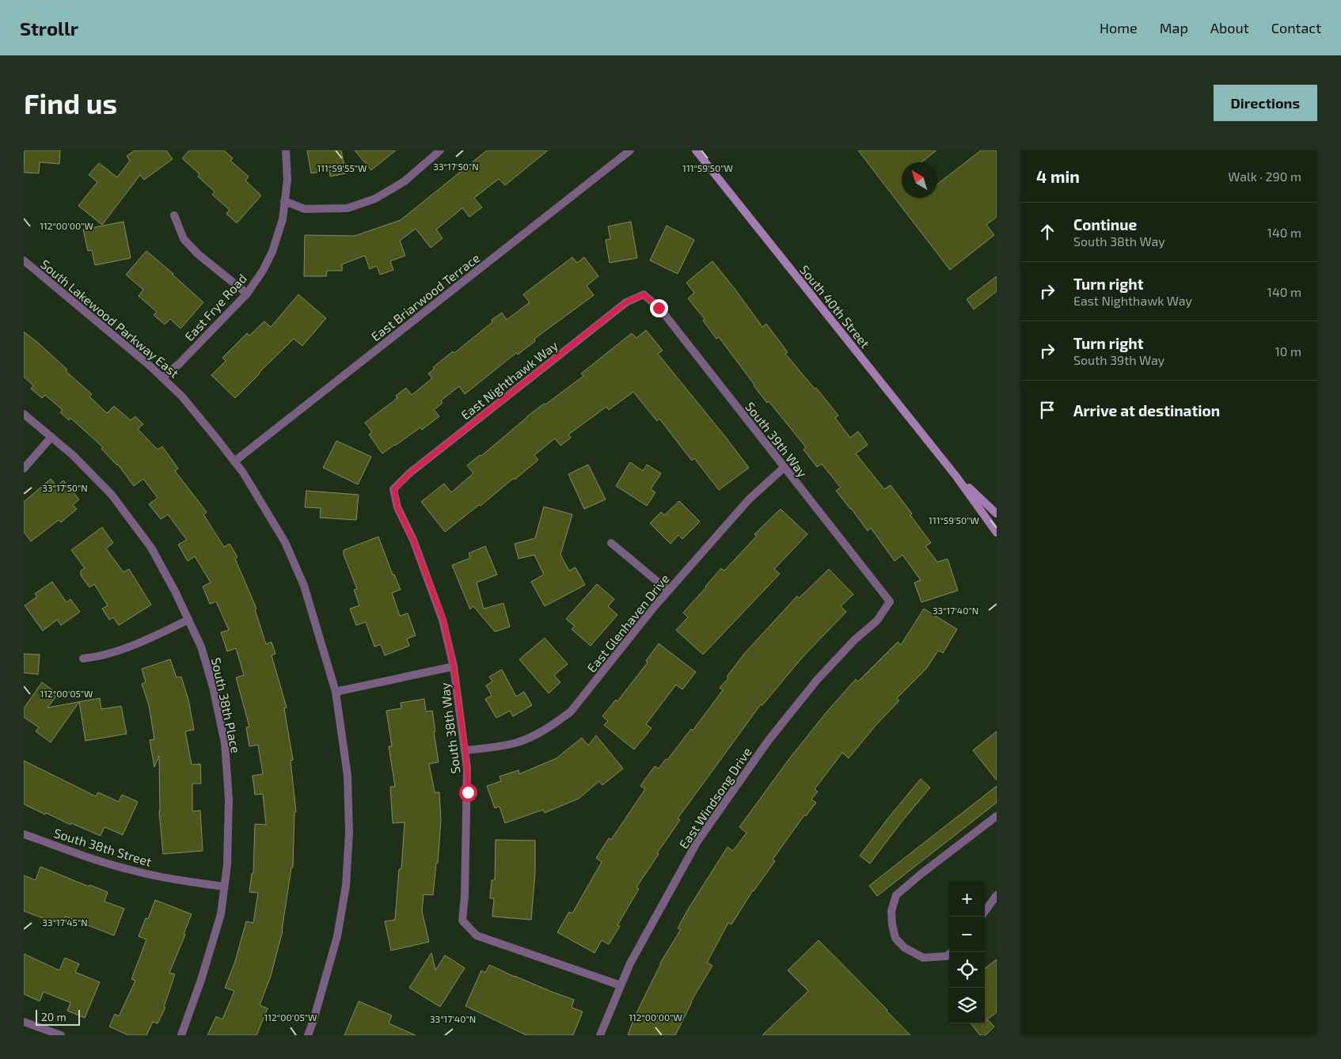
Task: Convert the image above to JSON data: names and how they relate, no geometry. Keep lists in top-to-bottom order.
{
  "streets": {
    "main road": ["South 40th Street"],
    "street": [
      "East Briarwood Terrace",
      "East Frye Road",
      "South Lakewood Parkway East",
      "East Nighthawk Way",
      "South 39th Way",
      "East Glenhaven Drive",
      "South 38th Place",
      "South 38th Way",
      "East Windsong Drive",
      "South 38th Street"
    ]
  },
  "crossings": [
    ["East Briarwood Terrace", "South Lakewood Parkway East"],
    ["East Frye Road", "South Lakewood Parkway East"],
    ["East Nighthawk Way", "South 39th Way"],
    ["East Nighthawk Way", "South 38th Way"],
    ["South 39th Way", "East Glenhaven Drive"],
    ["South 39th Way", "East Windsong Drive"],
    ["East Glenhaven Drive", "South 38th Way"],
    ["South 38th Place", "South 38th Street"],
    ["South 38th Way", "East Windsong Drive"]
  ],
  "scale_bar": "20 m",
  "north": "top left",
  "page": {
    "header": "Strollr",
    "nav": [
      "Home",
      "Map",
      "About",
      "Contact"
    ],
    "buttons": "Directions",
    "title": "Find us",
    "heading": ["4 min", "Walk · 290 m"],
    "list": [
      ["Continue", "South 38th Way", "140 m"],
      ["Turn right", "East Nighthawk Way", "140 m"],
      ["Turn right", "South 39th Way", "10 m"],
      "Arrive at destination"
    ],
    "map_buttons": ["+", "−"],
    "scale": "20 m"
  },
  "coordinates": [
    "33°17'50\"N",
    "111°59'55\"W",
    "111°59'50\"W",
    "112°00'00\"W",
    "33°17'40\"N",
    "112°00'05\"W",
    "33°17'45\"N"
  ]
}
